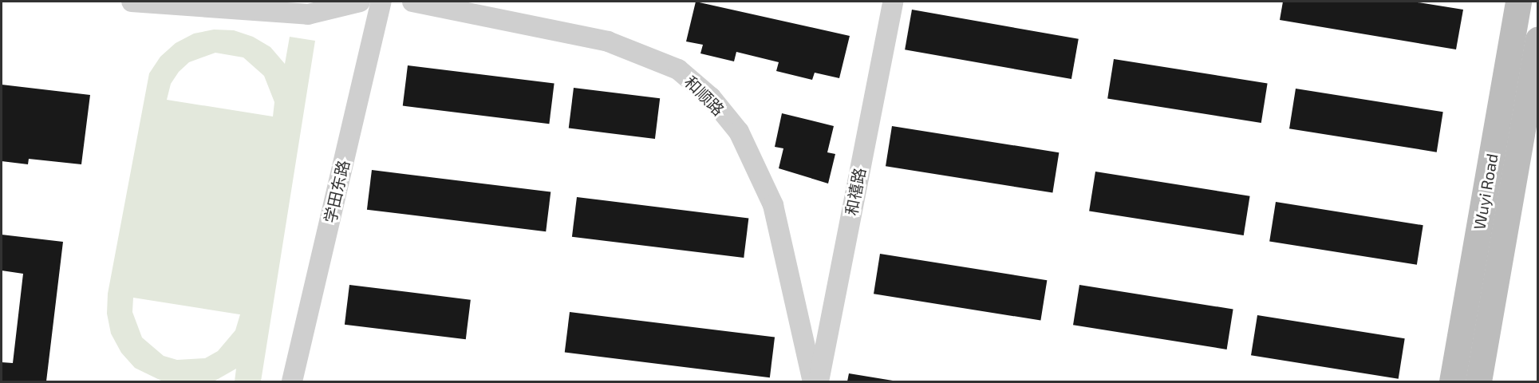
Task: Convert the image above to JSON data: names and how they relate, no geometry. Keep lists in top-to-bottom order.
{
  "streets": {
    "main road": ["Wuyi Road"],
    "street": ["和顺路", "学田东路", "和禧路"]
  }
}
